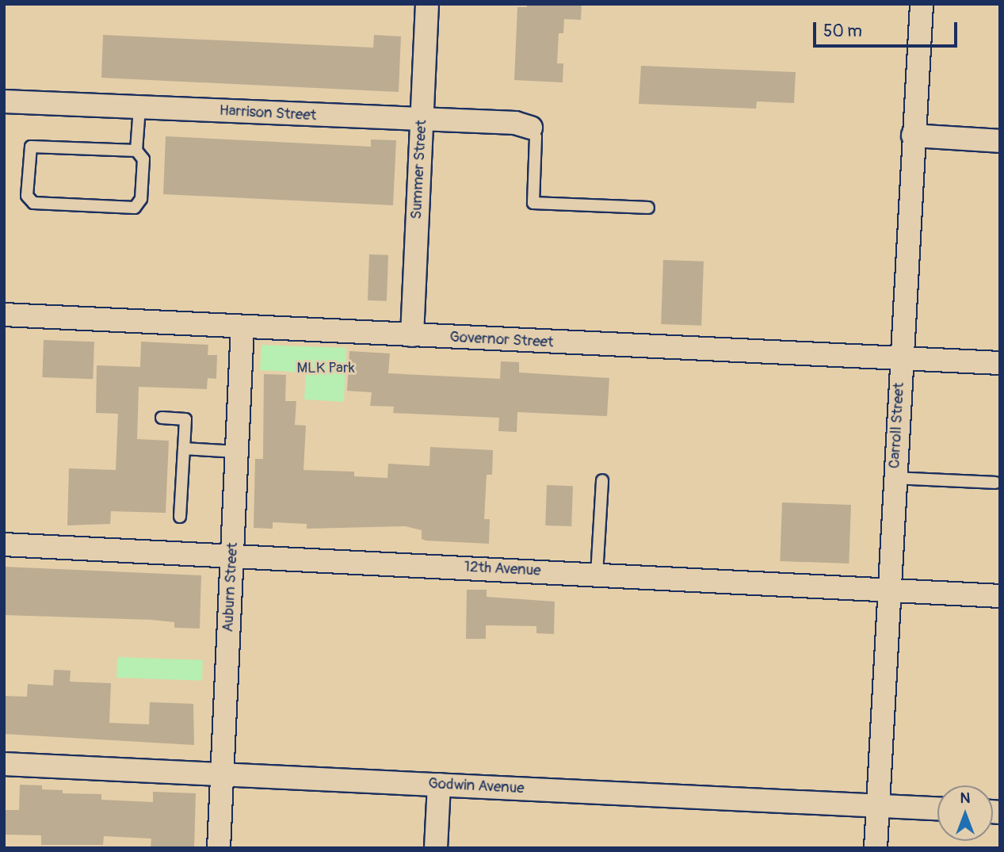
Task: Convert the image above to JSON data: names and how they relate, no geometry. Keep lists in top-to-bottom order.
{
  "streets": {
    "street": [
      "Harrison Street",
      "Summer Street",
      "Governor Street",
      "Carroll Street",
      "12th Avenue",
      "Auburn Street",
      "Godwin Avenue"
    ]
  },
  "crossings": [
    ["Harrison Street", "Summer Street"],
    ["Summer Street", "Governor Street"],
    ["Governor Street", "Carroll Street"],
    ["Governor Street", "Auburn Street"],
    ["Carroll Street", "12th Avenue"],
    ["Carroll Street", "Godwin Avenue"],
    ["12th Avenue", "Auburn Street"],
    ["Auburn Street", "Godwin Avenue"]
  ],
  "parks": ["MLK Park"],
  "scale_bar": "50 m",
  "north": "top"
}
